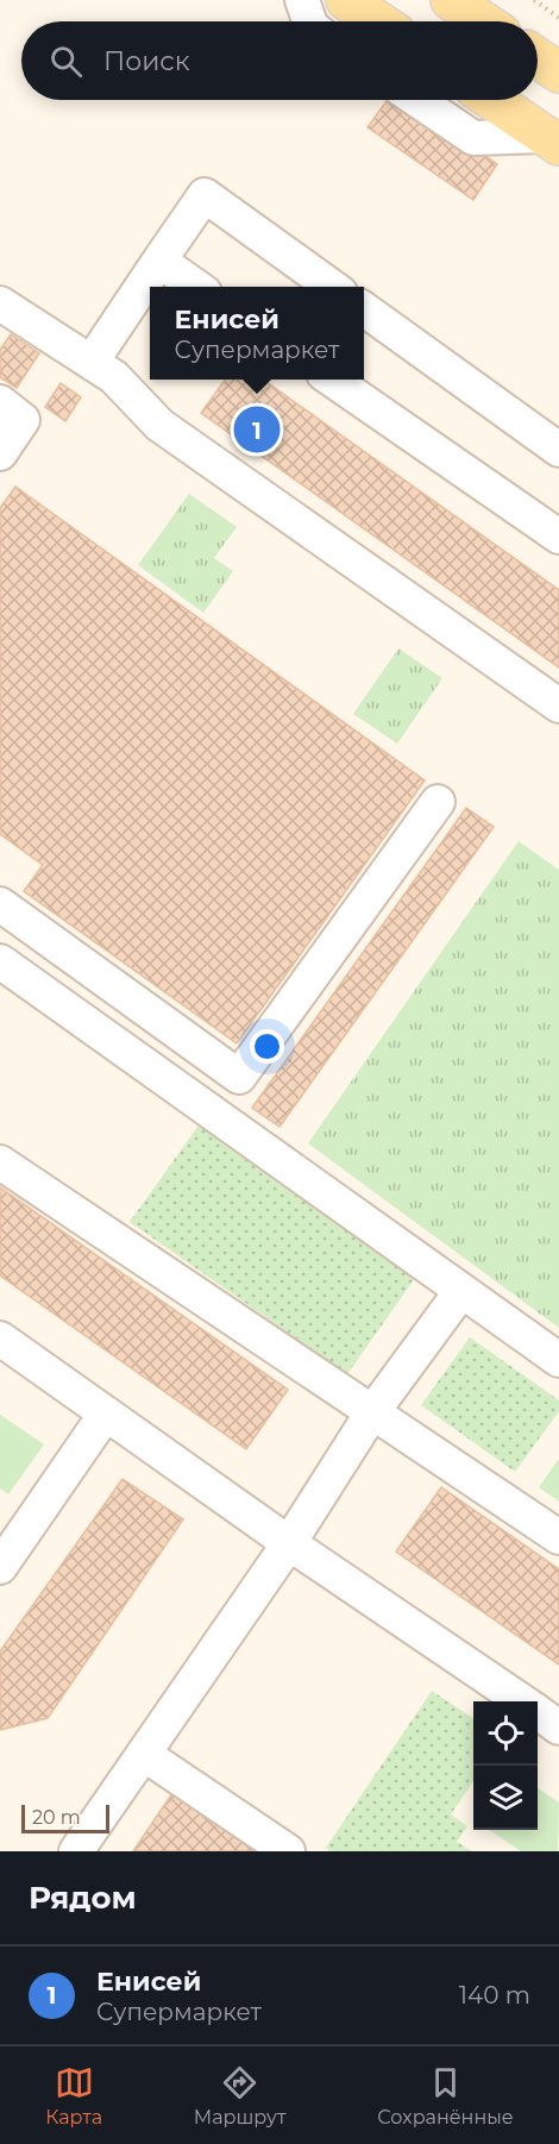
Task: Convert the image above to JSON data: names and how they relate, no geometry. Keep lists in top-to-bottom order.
{
  "scale_bar": "20 m",
  "page": {
    "search": "Поиск",
    "popup": ["Енисей", "Супермаркет"],
    "pins": "1",
    "scale": "20 m",
    "heading": "Рядом",
    "list": [
      {
        "mark": "1",
        "name": "Енисей",
        "note": "Супермаркет",
        "value": "140 m"
      }
    ],
    "nav": ["Карта", "Маршрут", "Сохранённые"]
  }
}
